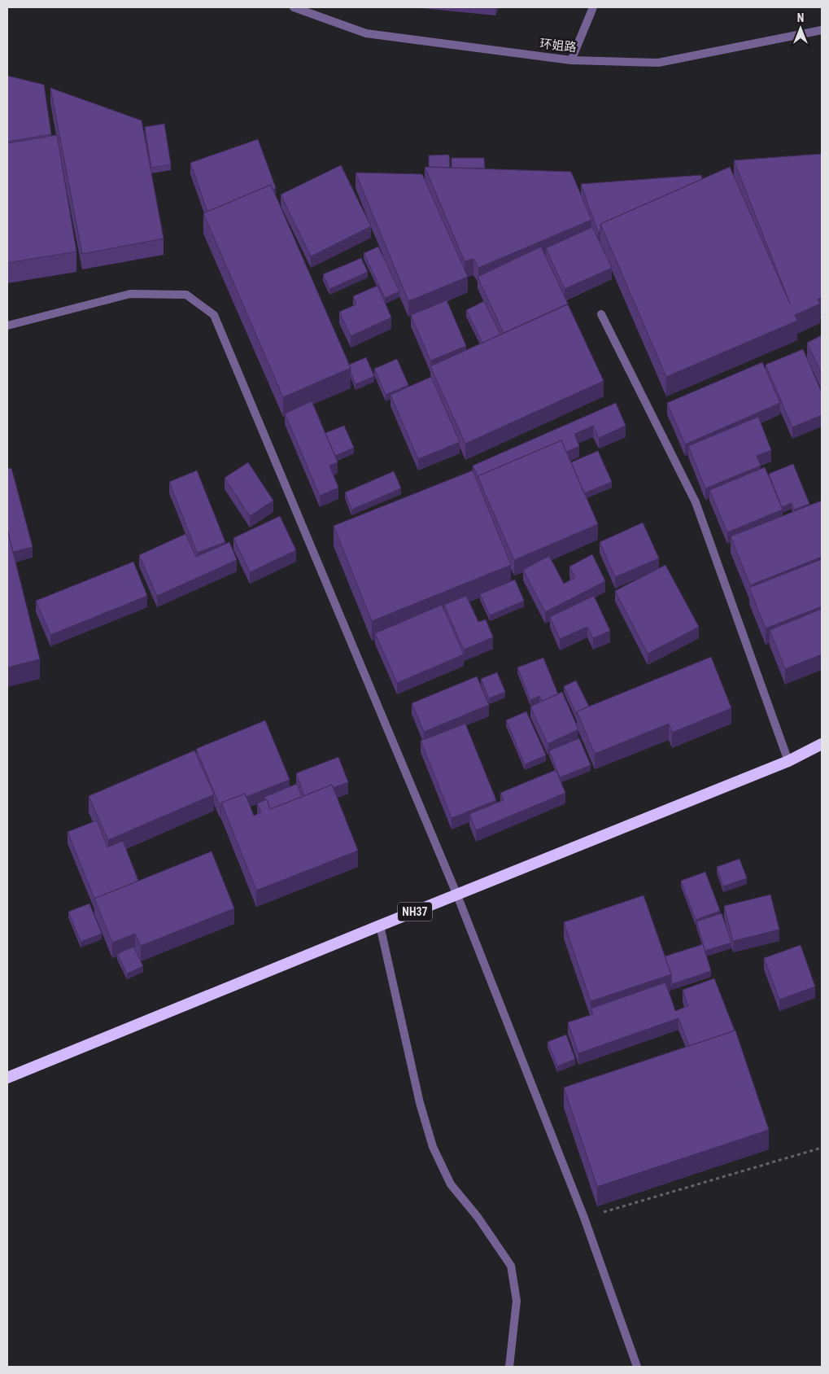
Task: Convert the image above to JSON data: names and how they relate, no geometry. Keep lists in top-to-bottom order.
{
  "streets": {
    "highway": ["NH37"],
    "street": ["环姐路"]
  },
  "north": "top"
}
